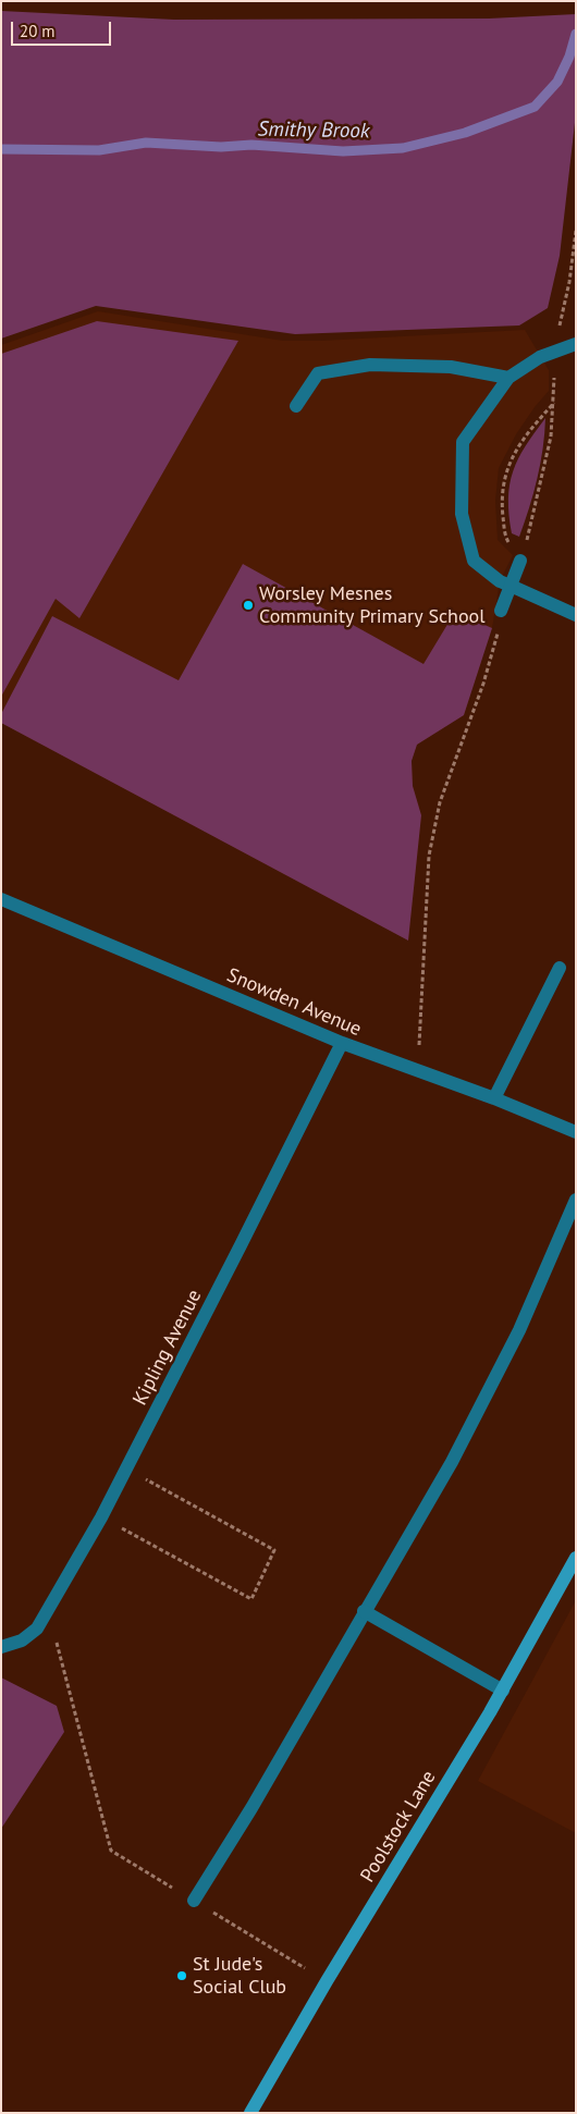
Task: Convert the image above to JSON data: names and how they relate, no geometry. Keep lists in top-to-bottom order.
{
  "streets": {
    "main road": ["Poolstock Lane"],
    "street": ["Snowden Avenue", "Kipling Avenue"]
  },
  "crossings": [
    ["Snowden Avenue", "Kipling Avenue"]
  ],
  "water": ["Smithy Brook"],
  "places": ["Worsley Mesnes Community Primary School", "St Jude's Social Club"],
  "scale_bar": "20 m"
}
